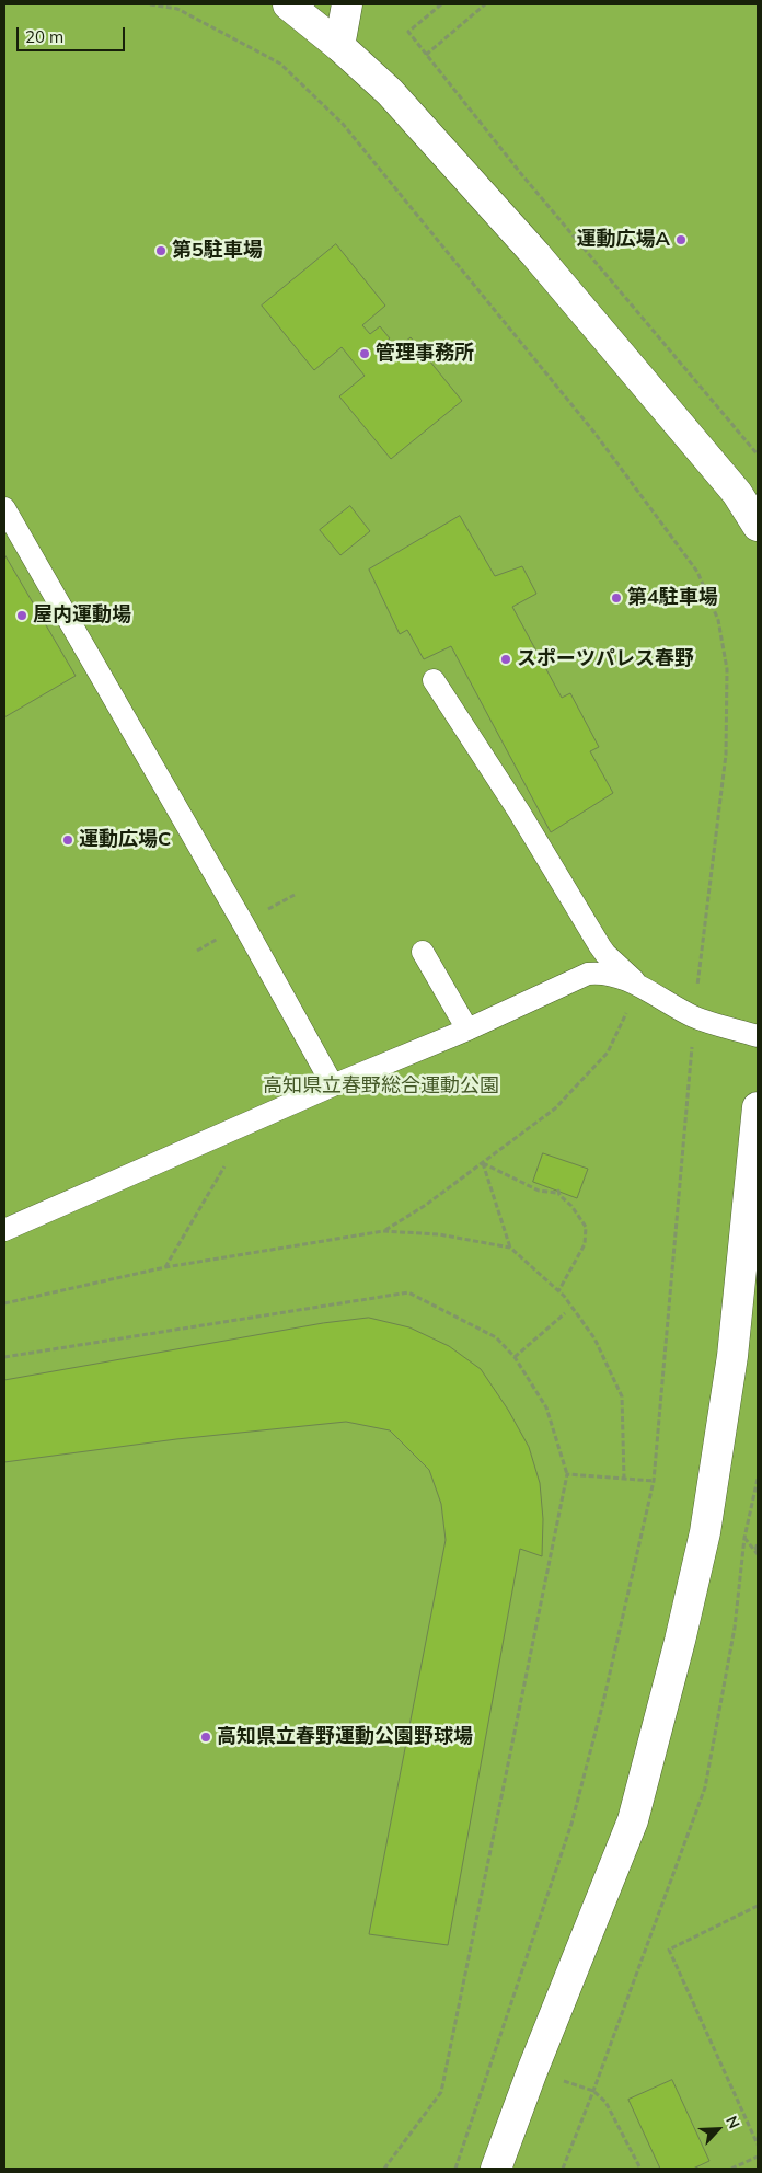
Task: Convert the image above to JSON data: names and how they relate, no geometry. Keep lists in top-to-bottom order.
{
  "parks": ["高知県立春野総合運動公園"],
  "places": [
    "運動広場A",
    "第5駐車場",
    "管理事務所",
    "第4駐車場",
    "屋内運動場",
    "スポーツパレス春野",
    "運動広場C",
    "高知県立春野運動公園野球場"
  ],
  "scale_bar": "20 m",
  "north": "top right"
}
